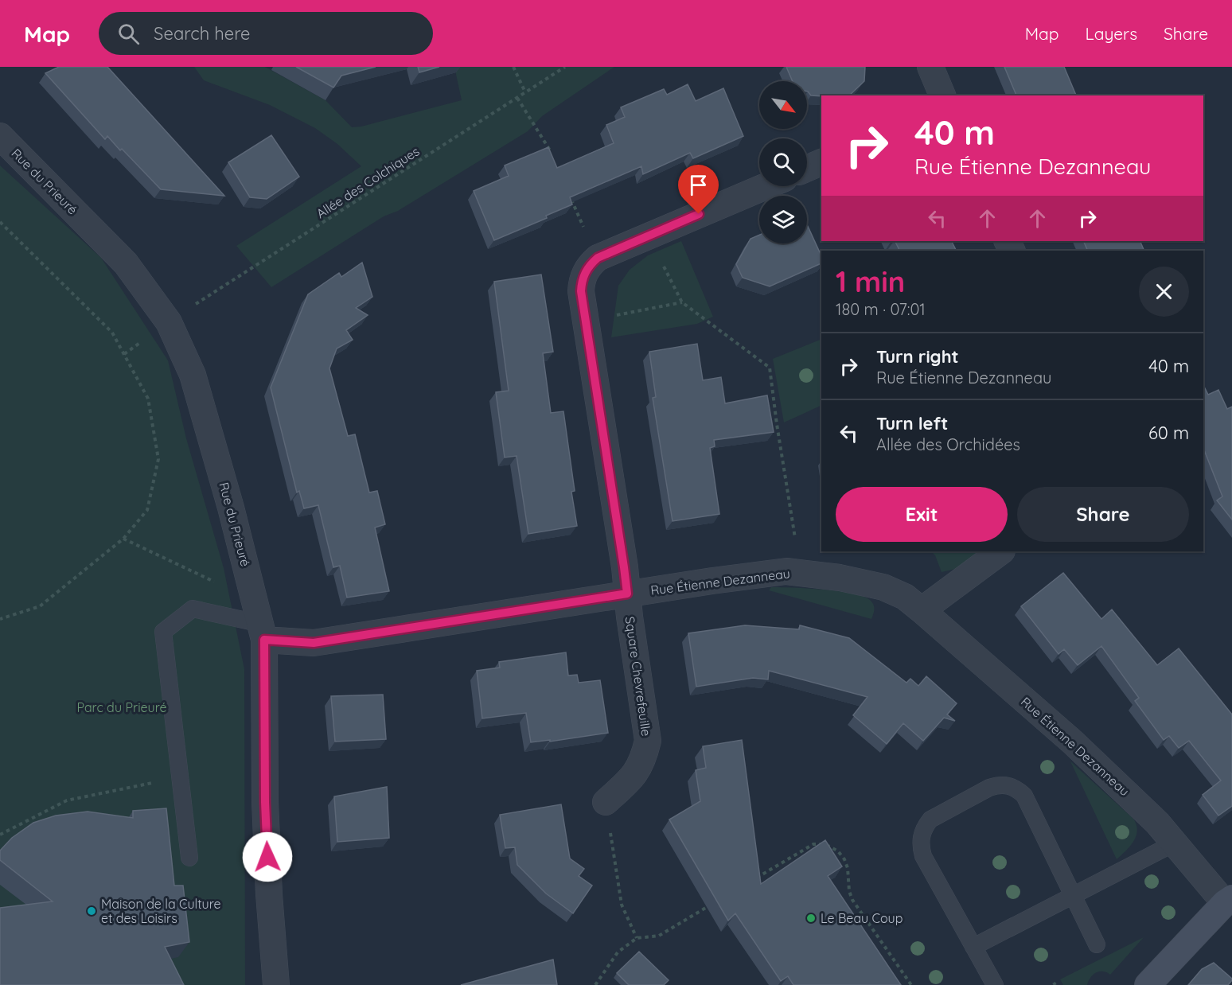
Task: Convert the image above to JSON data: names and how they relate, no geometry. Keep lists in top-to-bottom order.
{
  "streets": {
    "street": ["Rue du Prieuré", "Rue Étienne Dezanneau", "Square Chevrefeuille"],
    "path": ["Allée des Colchiques"]
  },
  "crossings": [
    ["Rue du Prieuré", "Rue Étienne Dezanneau"],
    ["Rue Étienne Dezanneau", "Square Chevrefeuille"]
  ],
  "parks": ["Parc du Prieuré"],
  "places": ["Maison de la Culture et des Loisirs", "Le Beau Coup"],
  "north": "bottom right",
  "page": {
    "header": "Map",
    "search": "Search here",
    "nav": ["Map", "Layers", "Share"],
    "turn": ["40 m", "Rue Étienne Dezanneau"],
    "heading": ["1 min", "180 m · 07:01"],
    "list": [
      {
        "name": "Turn right",
        "note": "Rue Étienne Dezanneau",
        "value": "40 m"
      },
      {
        "name": "Turn left",
        "note": "Allée des Orchidées",
        "value": "60 m"
      }
    ],
    "buttons": ["Exit", "Share"]
  }
}
